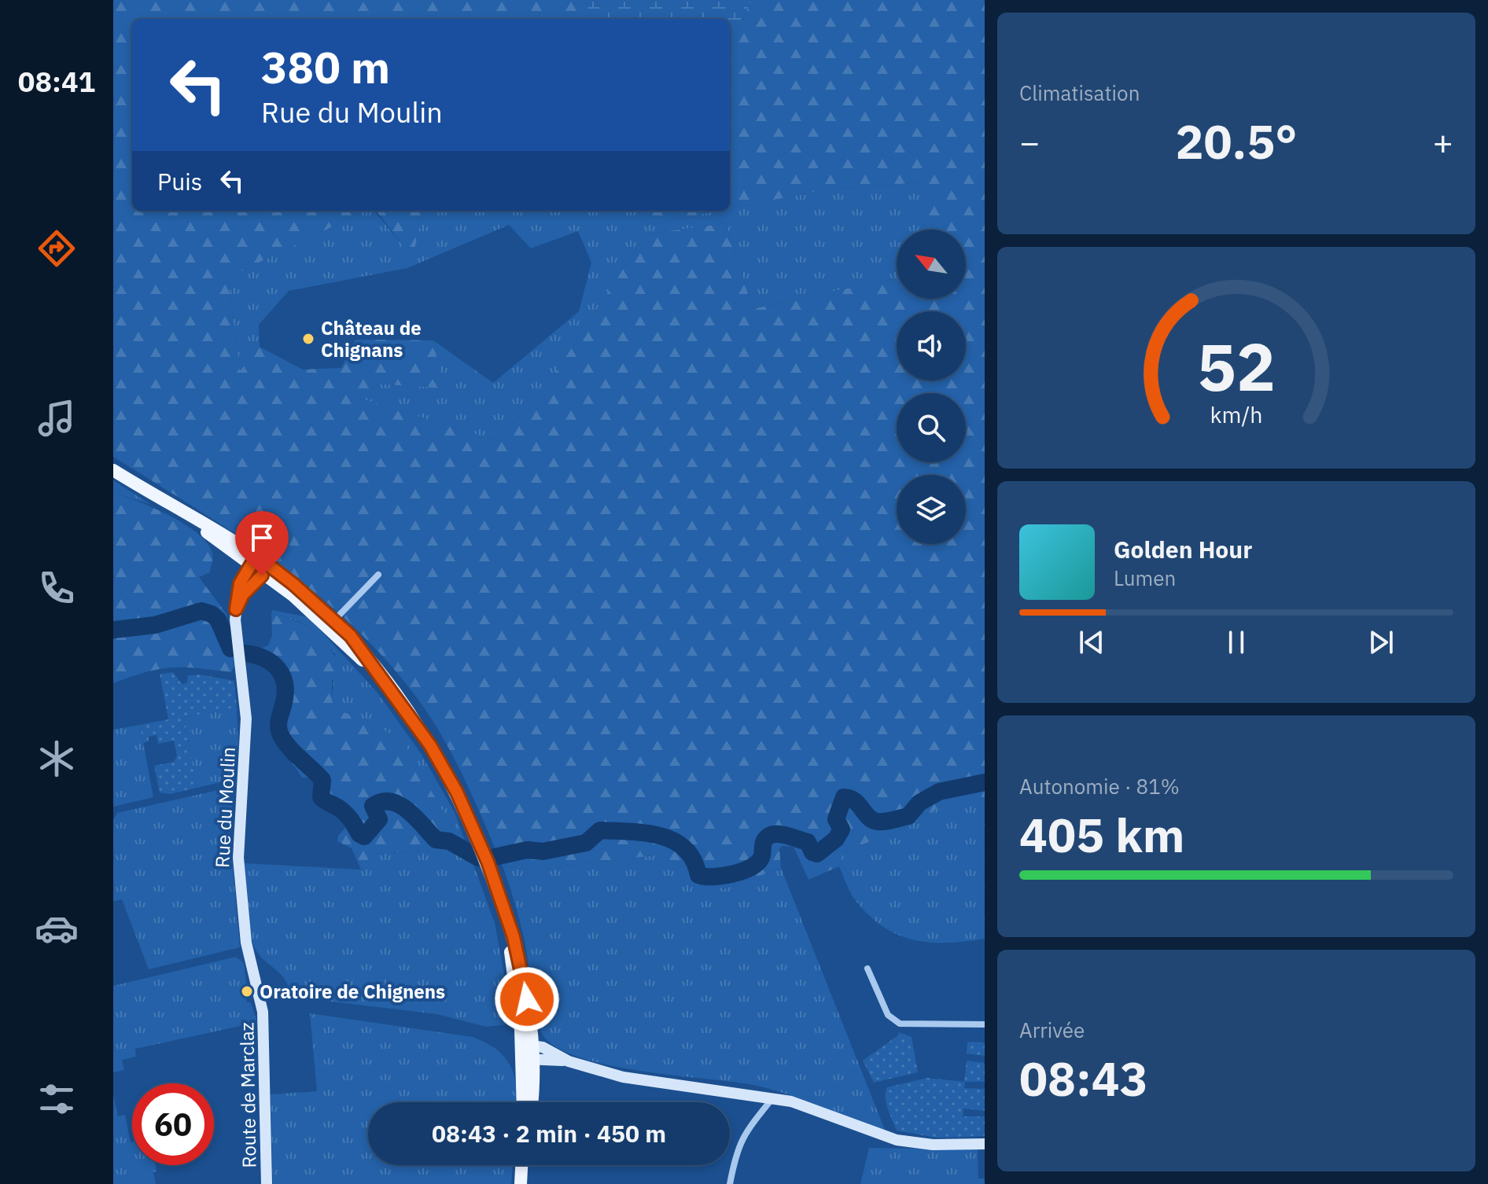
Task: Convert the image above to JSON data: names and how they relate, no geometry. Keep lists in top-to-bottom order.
{
  "streets": {
    "street": ["Rue du Moulin", "Route de Marclaz"]
  },
  "crossings": [
    ["Rue du Moulin", "Route de Marclaz"]
  ],
  "places": ["Château de Chignans", "Oratoire de Chignens"],
  "north": "top left",
  "page": {
    "tabs": "08:41",
    "tile": [
      "Climatisation",
      ["Autonomie · 81%", "405 km"],
      ["Arrivée", "08:43"]
    ],
    "turn": ["380 m", "Rue du Moulin"],
    "heat": ["−", "20.5°", "+"],
    "then": "Puis",
    "song": ["Golden Hour", "Lumen"],
    "limit": "60",
    "trip": "08:43 · 2 min · 450 m",
    "gauge": ["52", "km/h"]
  }
}
